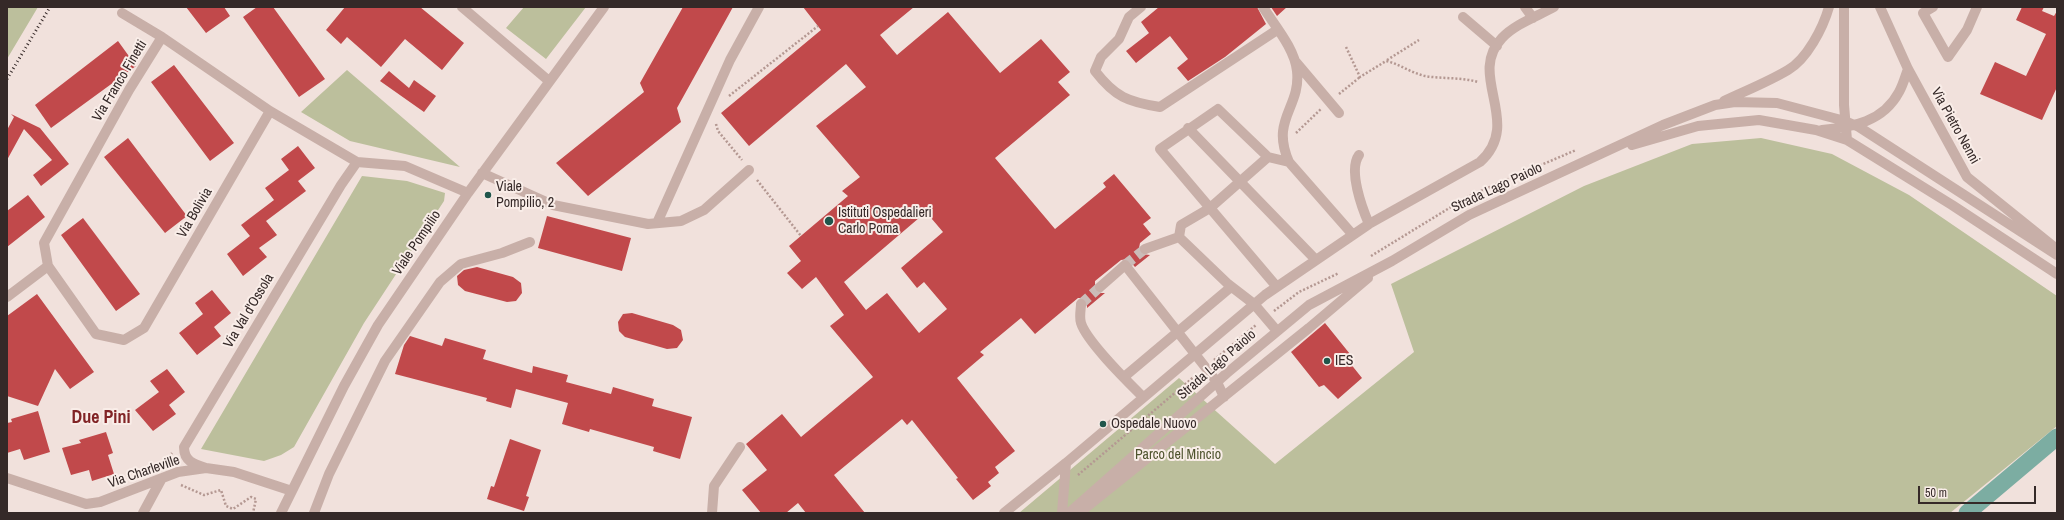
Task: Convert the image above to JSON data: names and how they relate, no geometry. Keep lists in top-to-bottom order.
{
  "streets": {
    "street": [
      "Via Franco Finetti",
      "Via Pietro Nenni",
      "Strada Lago Paiolo",
      "Via Bolivia",
      "Viale Pompilio",
      "Via Val d'Ossola",
      "Via Charleville"
    ]
  },
  "crossings": [
    ["Via Franco Finetti", "Via Bolivia"],
    ["Via Franco Finetti", "Viale Pompilio"],
    ["Via Franco Finetti", "Via Val d'Ossola"],
    ["Viale Pompilio", "Via Charleville"],
    ["Via Val d'Ossola", "Via Charleville"]
  ],
  "districts": ["Due Pini"],
  "parks": ["Parco del Mincio"],
  "places": [
    "Viale Pompilio, 2",
    "Istituti Ospedalieri Carlo Poma",
    "IES",
    "Ospedale Nuovo"
  ],
  "scale_bar": "50 m"
}
